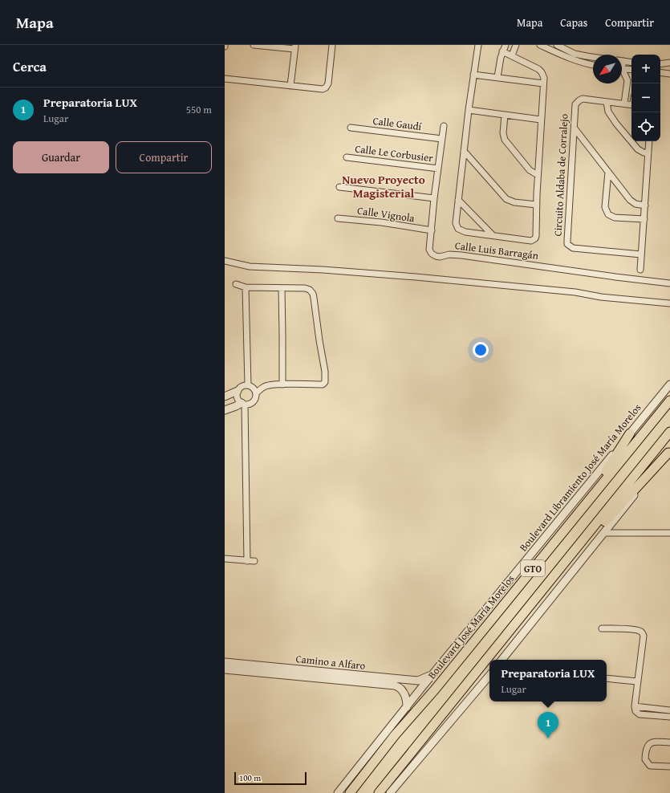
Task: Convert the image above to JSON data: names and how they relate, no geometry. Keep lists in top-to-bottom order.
{
  "streets": {
    "main road": ["GTO", "Boulevard José María Morelos"],
    "street": [
      "Calle Gaudí",
      "Calle Le Corbusier",
      "Circuito Aldaba de Corralejo",
      "Calle Vignola",
      "Calle Luis Barragán",
      "Boulevard Libramiento José María Morelos",
      "Camino a Alfaro"
    ]
  },
  "crossings": [
    ["Calle Gaudí", "Calle Luis Barragán"],
    ["Calle Le Corbusier", "Calle Luis Barragán"],
    ["Calle Vignola", "Calle Luis Barragán"],
    ["Boulevard Libramiento José María Morelos", "Camino a Alfaro"]
  ],
  "districts": ["Nuevo Proyecto Magisterial"],
  "scale_bar": "100 m",
  "north": "bottom left",
  "page": {
    "header": "Mapa",
    "nav": ["Mapa", "Capas", "Compartir"],
    "heading": "Cerca",
    "map_buttons": ["+", "−"],
    "list": [
      {
        "mark": "1",
        "name": "Preparatoria LUX",
        "note": "Lugar",
        "value": "550 m"
      }
    ],
    "buttons": ["Guardar", "Compartir"],
    "popup": ["Preparatoria LUX", "Lugar"],
    "pins": "1",
    "scale": "100 m"
  }
}
